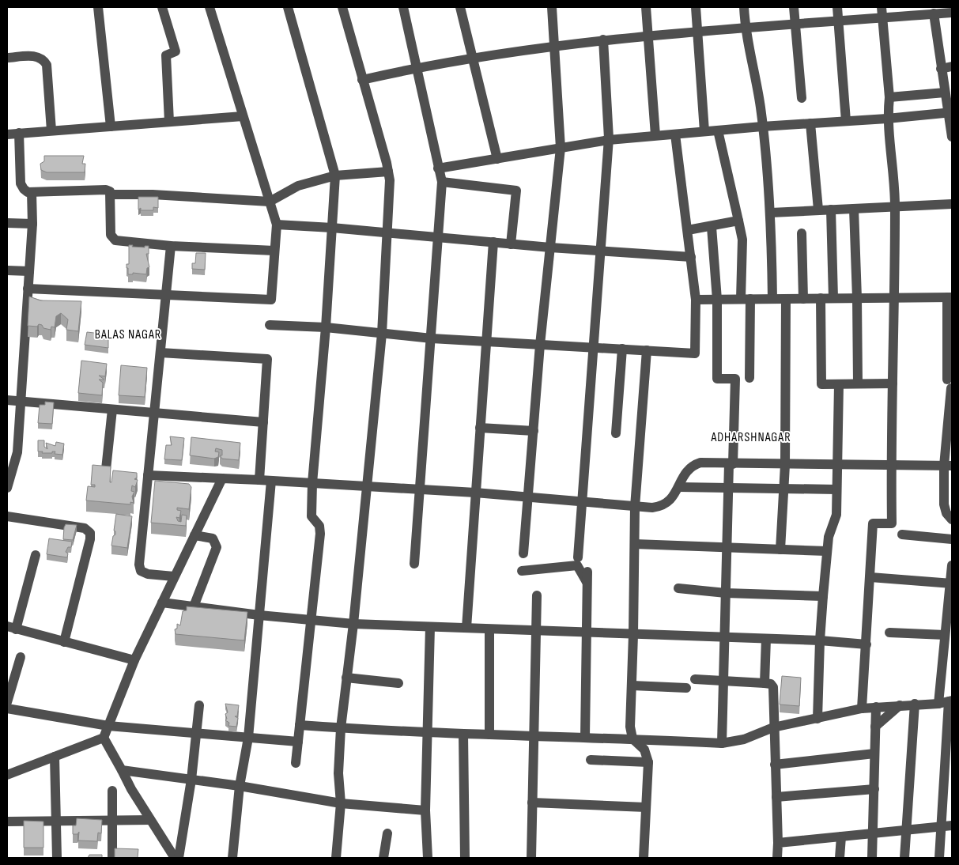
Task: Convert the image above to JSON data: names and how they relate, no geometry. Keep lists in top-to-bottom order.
{
  "districts": ["BALAS NAGAR", "ADHARSHNAGAR"]
}
